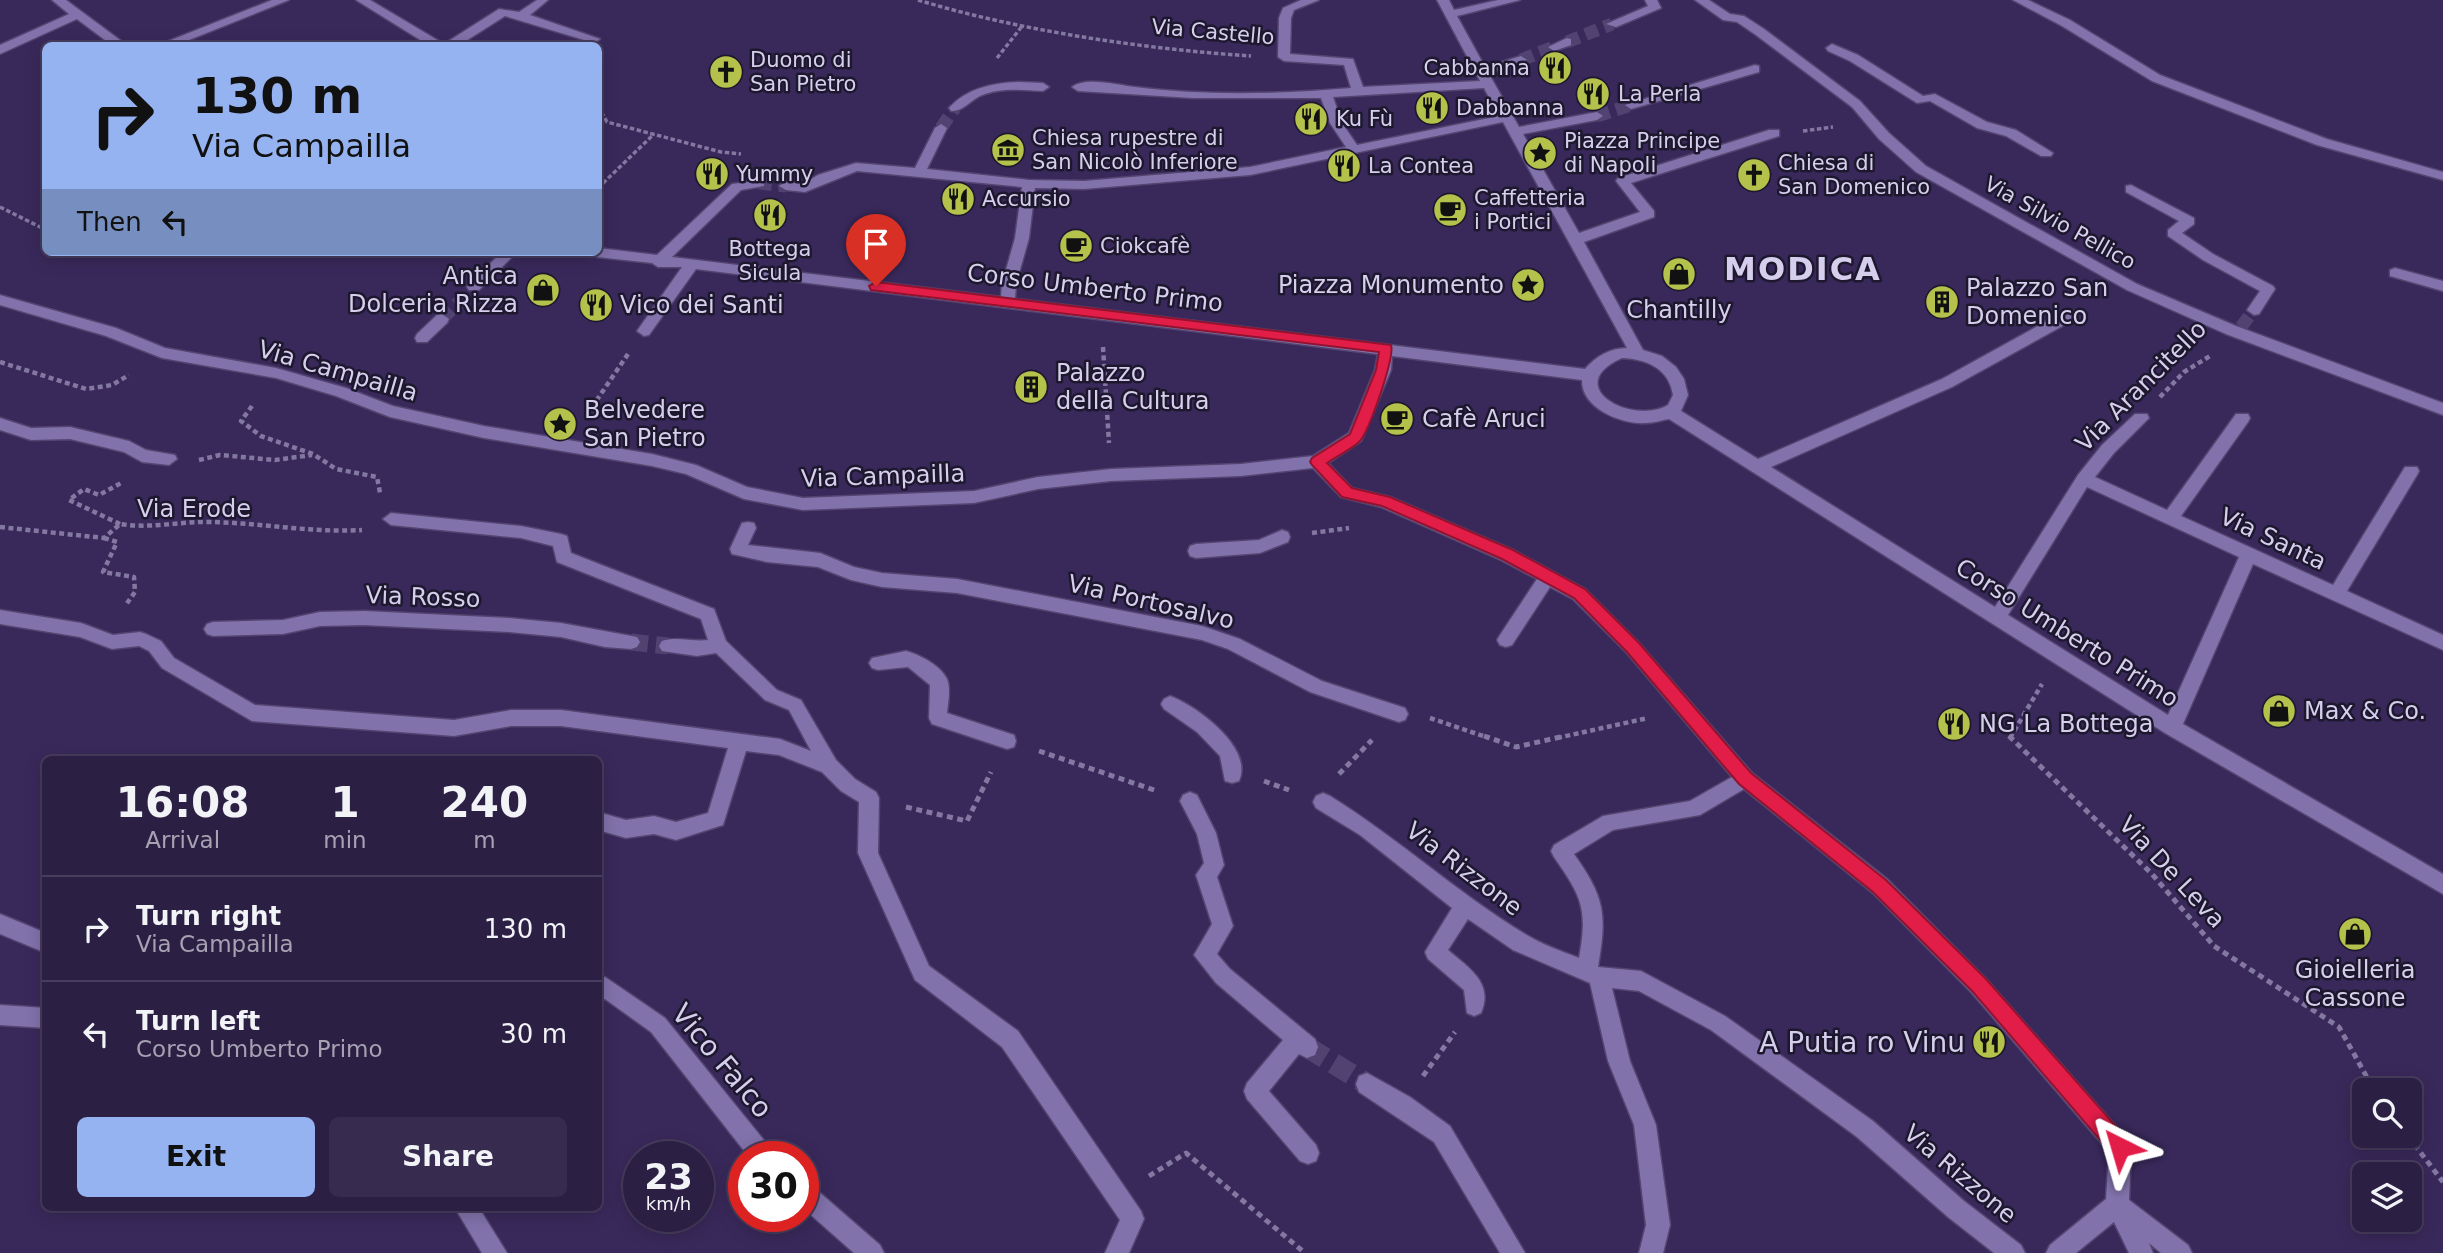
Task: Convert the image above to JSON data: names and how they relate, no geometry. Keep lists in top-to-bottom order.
{
  "streets": {
    "street": [
      "Via Castello",
      "Via Silvio Pellico",
      "Corso Umberto Primo",
      "Via Campailla",
      "Via Arancitello",
      "Via Santa",
      "Via Rosso",
      "Via Portosalvo",
      "Via Rizzone",
      "Vico Falco"
    ],
    "path": ["Via Erode", "Via De Leva"]
  },
  "crossings": [
    ["Via Silvio Pellico", "Via Arancitello"],
    ["Corso Umberto Primo", "Via Campailla"],
    ["Corso Umberto Primo", "Via Arancitello"],
    ["Corso Umberto Primo", "Via De Leva"],
    ["Via Arancitello", "Via Santa"]
  ],
  "districts": ["MODICA"],
  "places": {
    "restaurant": [
      "Cabbanna",
      "La Perla",
      "Dabbanna",
      "Ku Fù",
      "La Contea",
      "Yummy",
      "Accursio",
      "Bottega Sicula",
      "Vico dei Santi",
      "NG La Bottega",
      "A Putia ro Vinu"
    ],
    "church": ["Duomo di San Pietro", "Chiesa di San Domenico"],
    "museum": ["Chiesa rupestre di San Nicolò Inferiore"],
    "place": ["Piazza Principe di Napoli", "Piazza Monumento", "Belvedere San Pietro"],
    "cafe": ["Caffetteria i Portici", "Ciokcafè", "Cafè Aruci"],
    "shop": [
      "Chantilly",
      "Antica Dolceria Rizza",
      "Max & Co.",
      "Gioielleria Cassone"
    ],
    "building": ["Palazzo San Domenico", "Palazzo della Cultura"]
  },
  "page": {
    "turn": ["130 m", "Via Campailla"],
    "then": "Then",
    "eta": [
      "16:08",
      "Arrival",
      "1",
      "min",
      "240",
      "m"
    ],
    "list": [
      {
        "name": "Turn right",
        "note": "Via Campailla",
        "value": "130 m"
      },
      {
        "name": "Turn left",
        "note": "Corso Umberto Primo",
        "value": "30 m"
      }
    ],
    "buttons": ["Exit", "Share"],
    "speed": "23 km/h",
    "limit": "30"
  }
}
